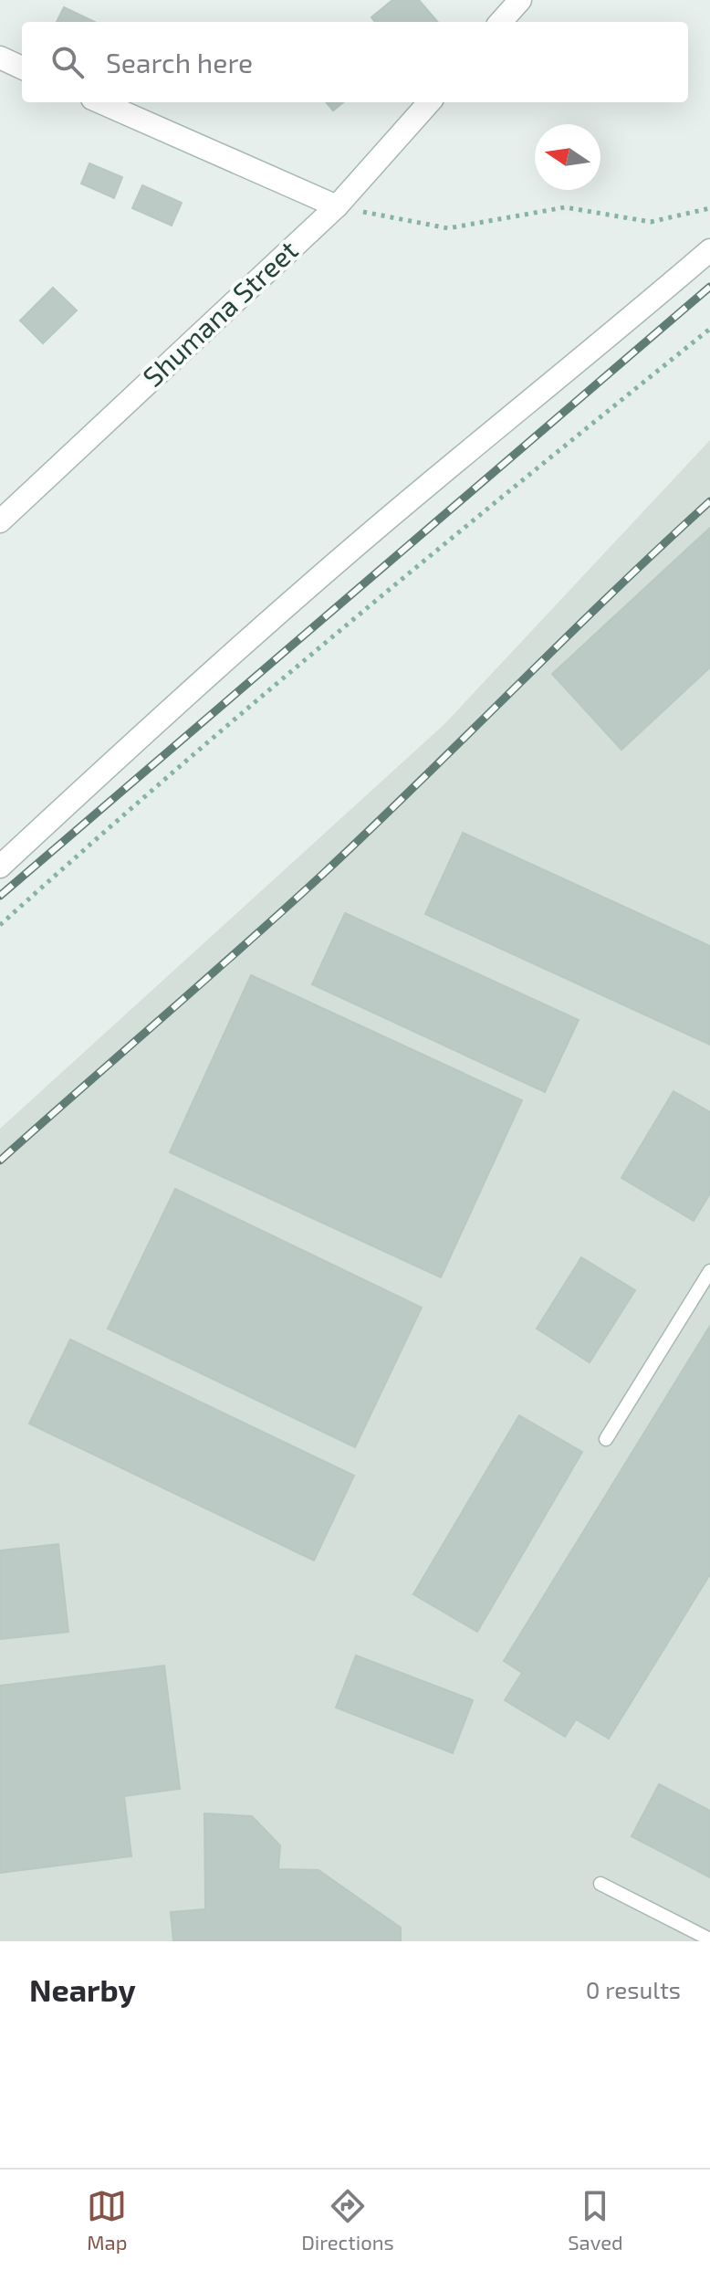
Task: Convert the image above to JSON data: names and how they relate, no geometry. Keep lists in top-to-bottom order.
{
  "streets": {
    "street": ["Shumana Street"]
  },
  "north": "left",
  "page": {
    "search": "Search here",
    "heading": ["Nearby", "0 results"],
    "nav": ["Map", "Directions", "Saved"]
  }
}
